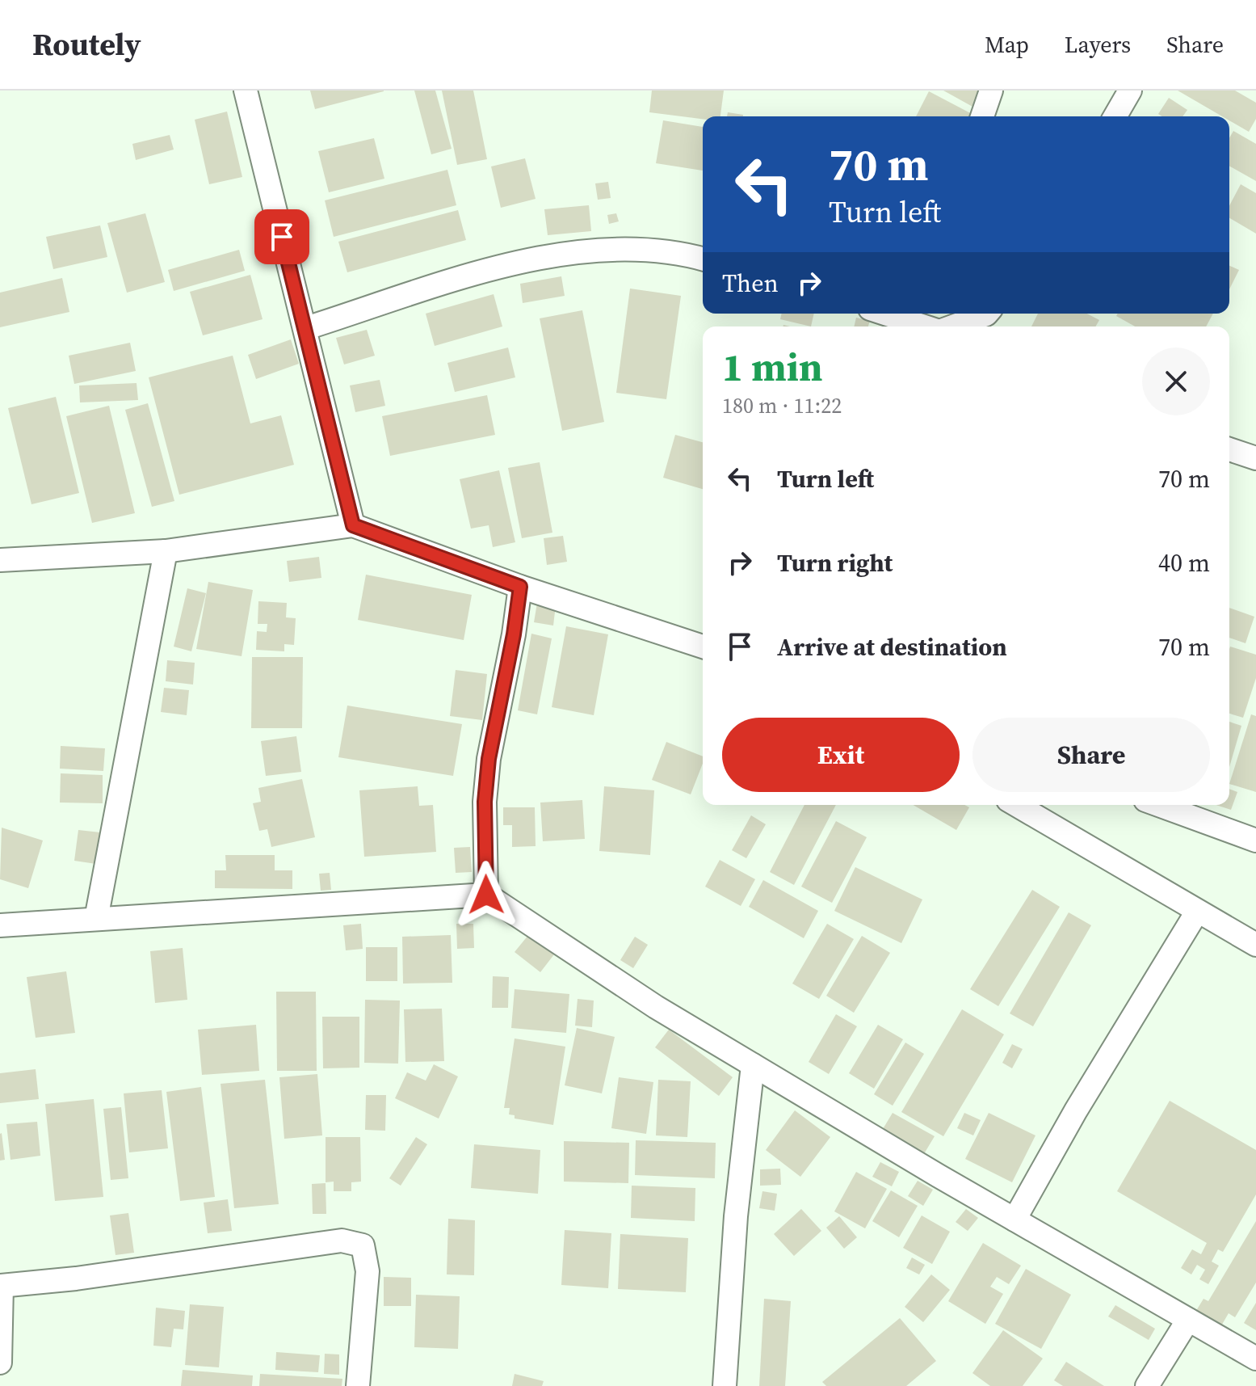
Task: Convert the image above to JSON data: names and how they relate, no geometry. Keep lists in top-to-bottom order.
{
  "page": {
    "header": "Routely",
    "nav": ["Map", "Layers", "Share"],
    "turn": ["70 m", "Turn left"],
    "then": "Then",
    "heading": ["1 min", "180 m · 11:22"],
    "list": [
      {
        "name": "Turn left",
        "value": "70 m"
      },
      {
        "name": "Turn right",
        "value": "40 m"
      },
      {
        "name": "Arrive at destination",
        "value": "70 m"
      }
    ],
    "buttons": ["Exit", "Share"]
  }
}
